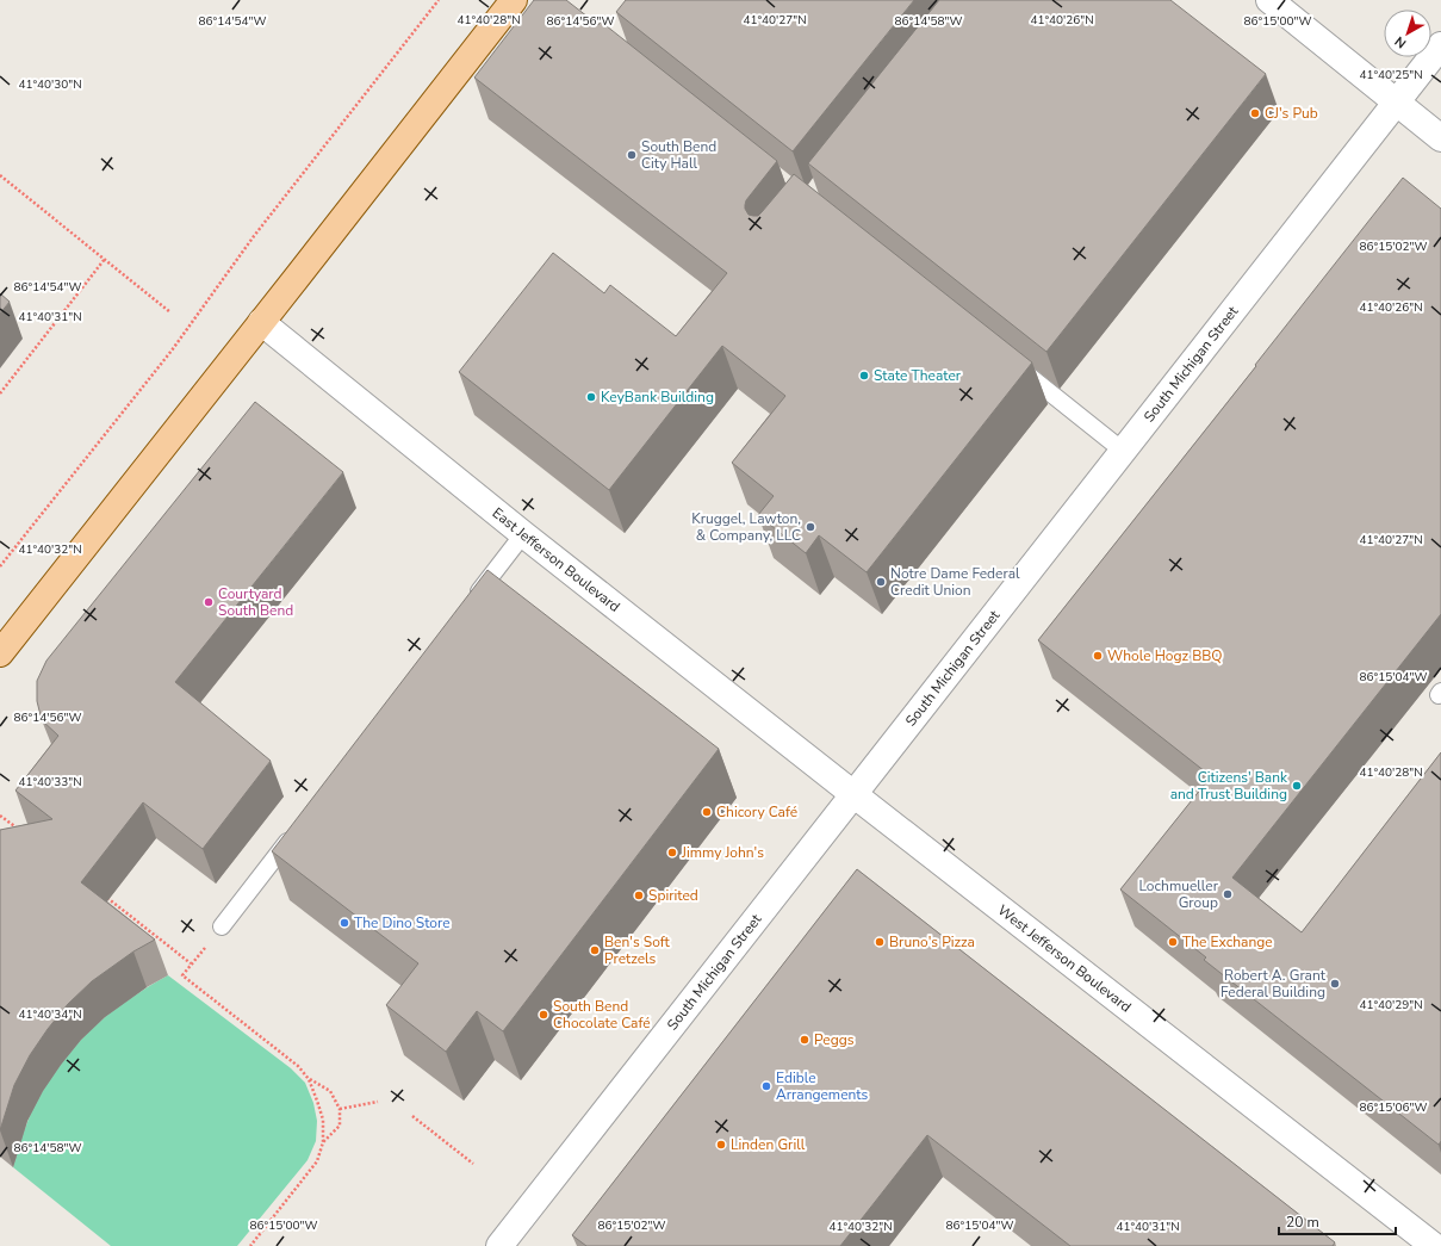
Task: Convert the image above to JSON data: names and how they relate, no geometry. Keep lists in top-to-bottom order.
{
  "streets": {
    "street": ["South Michigan Street", "East Jefferson Boulevard", "West Jefferson Boulevard"]
  },
  "crossings": [
    ["South Michigan Street", "East Jefferson Boulevard"],
    ["South Michigan Street", "West Jefferson Boulevard"],
    ["East Jefferson Boulevard", "West Jefferson Boulevard"]
  ],
  "places": [
    "CJ's Pub",
    "South Bend City Hall",
    "State Theater",
    "KeyBank Building",
    "Kruggel, Lawton, & Company, LLC",
    "Notre Dame Federal Credit Union",
    "Courtyard South Bend",
    "Whole Hogz BBQ",
    "Citizens' Bank and Trust Building",
    "Chicory Café",
    "Jimmy John's",
    "Lochmueller Group",
    "Spirited",
    "The Dino Store",
    "Bruno's Pizza",
    "The Exchange",
    "Ben's Soft Pretzels",
    "Robert A. Grant Federal Building",
    "South Bend Chocolate Café",
    "Peggs",
    "Edible Arrangements",
    "Linden Grill"
  ],
  "scale_bar": "20 m",
  "north": "bottom left",
  "coordinates": [
    "41°40'28\"N",
    "41°40'27\"N",
    "41°40'26\"N",
    "86°14'54\"W",
    "86°14'56\"W",
    "86°14'58\"W",
    "86°15'00\"W",
    "41°40'25\"N",
    "41°40'30\"N",
    "86°15'02\"W",
    "41°40'31\"N",
    "41°40'32\"N",
    "86°15'04\"W",
    "41°40'33\"N",
    "41°40'29\"N",
    "41°40'34\"N",
    "86°15'06\"W"
  ]
}
